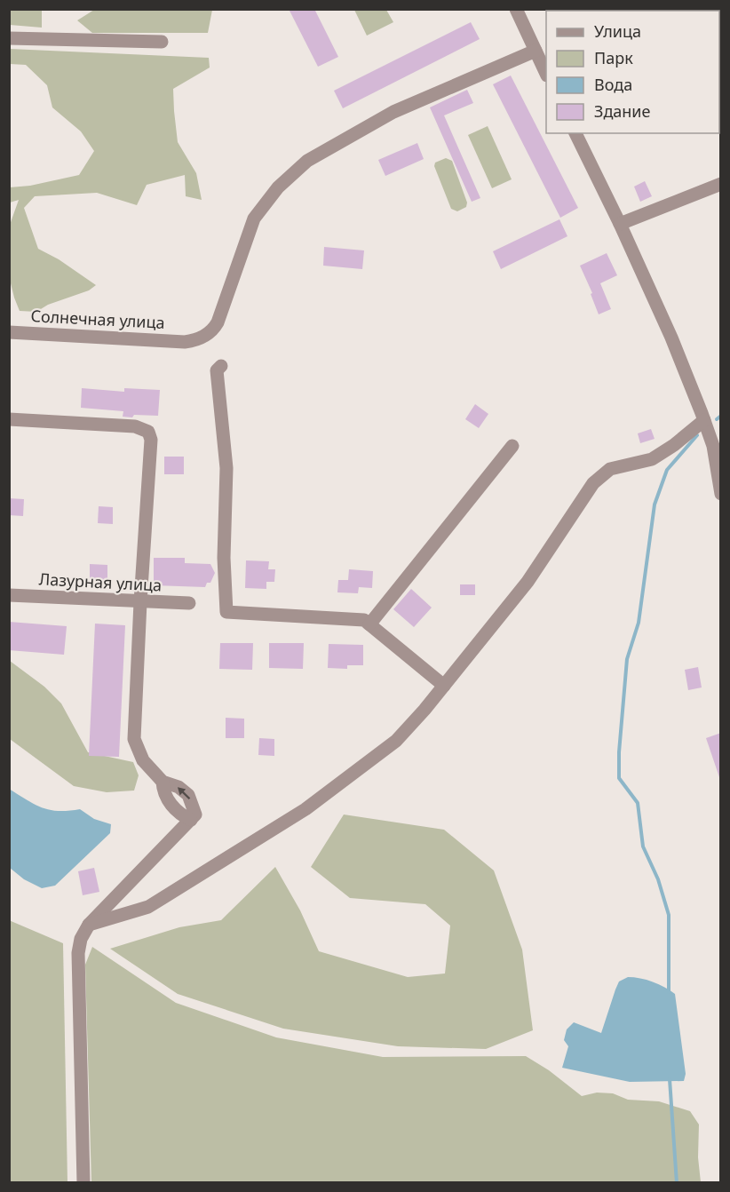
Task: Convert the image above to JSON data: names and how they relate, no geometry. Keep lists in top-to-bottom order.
{
  "streets": {
    "street": ["Солнечная улица", "Лазурная улица"]
  },
  "legend": [
    "Улица",
    "Парк",
    "Вода",
    "Здание"
  ]
}
